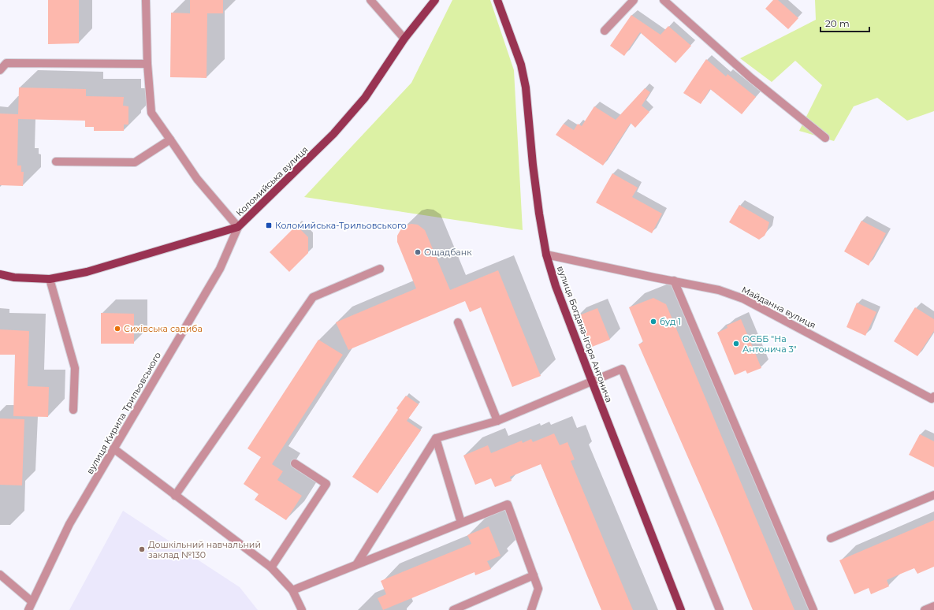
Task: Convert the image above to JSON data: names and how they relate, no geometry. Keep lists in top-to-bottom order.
{
  "streets": {
    "main road": ["Коломийська вулиця", "вулиця Богдана-Ігоря Антонича"],
    "street": ["Майданна вулиця", "вулиця Кирила Трильовського"]
  },
  "crossings": [
    ["Коломийська вулиця", "вулиця Кирила Трильовського"],
    ["Майданна вулиця", "вулиця Богдана-Ігоря Антонича"]
  ],
  "places": {
    "transit": ["Коломийська-Трильовського"],
    "other": [
      "Ощадбанк",
      "буд 1",
      "Сихівська садиба",
      "ОСББ \"На Антонича 3\"",
      "Дошкільний навчальний заклад №130"
    ]
  },
  "scale_bar": "20 m"
}
